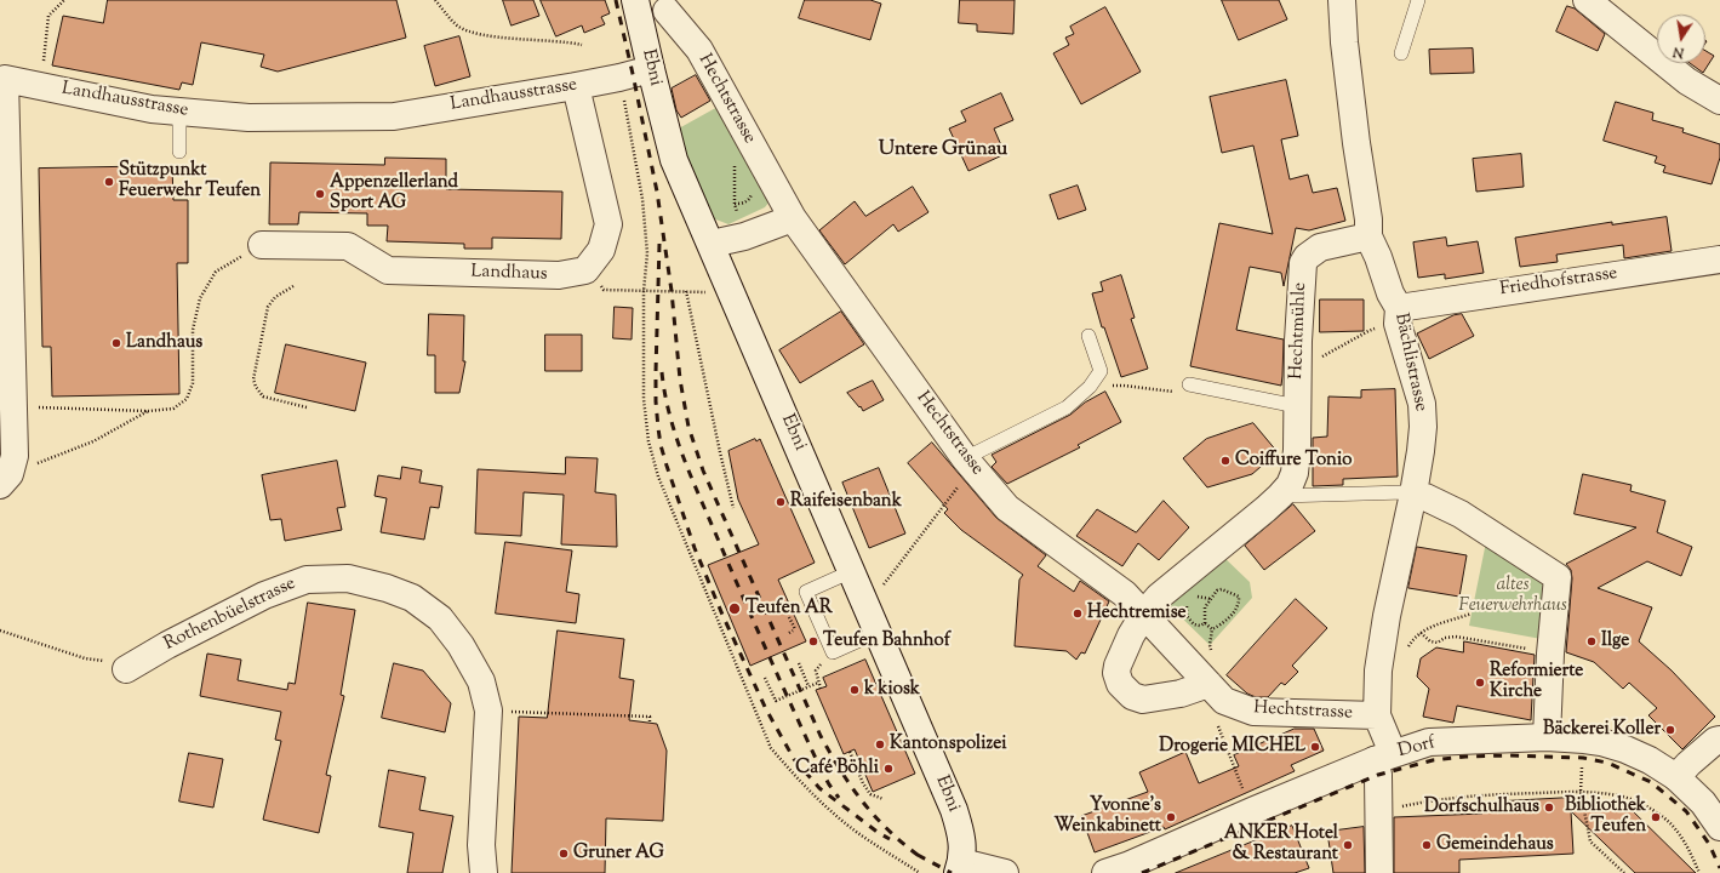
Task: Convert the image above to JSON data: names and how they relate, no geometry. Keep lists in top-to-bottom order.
{
  "streets": {
    "street": [
      "Ebni",
      "Landhausstrasse",
      "Hechtstrasse",
      "Landhaus",
      "Friedhofstrasse",
      "Hechtmühle",
      "Bächlistrasse",
      "Rothenbüelstrasse",
      "Dorf"
    ]
  },
  "crossings": [
    ["Ebni", "Landhausstrasse"],
    ["Hechtstrasse", "Bächlistrasse"],
    ["Friedhofstrasse", "Bächlistrasse"],
    ["Hechtmühle", "Bächlistrasse"],
    ["Bächlistrasse", "Dorf"]
  ],
  "districts": ["Untere Grünau"],
  "parks": ["altes Feuerwehrhaus"],
  "places": [
    "Stützpunkt Feuerwehr Teufen",
    "Appenzellerland Sport AG",
    "Landhaus",
    "Coiffure Tonio",
    "Raifeisenbank",
    "Teufen AR",
    "Hechtremise",
    "Teufen Bahnhof",
    "Ilge",
    "Reformierte Kirche",
    "k kiosk",
    "Bäckerei Koller",
    "Kantonspolizei",
    "Drogerie MICHEL",
    "Café Böhli",
    "Dorfschulhaus",
    "Yvonne's Weinkabinett",
    "Bibliothek Teufen",
    "ANKER Hotel & Restaurant",
    "Gemeindehaus",
    "Gruner AG"
  ],
  "north": "bottom"
}
